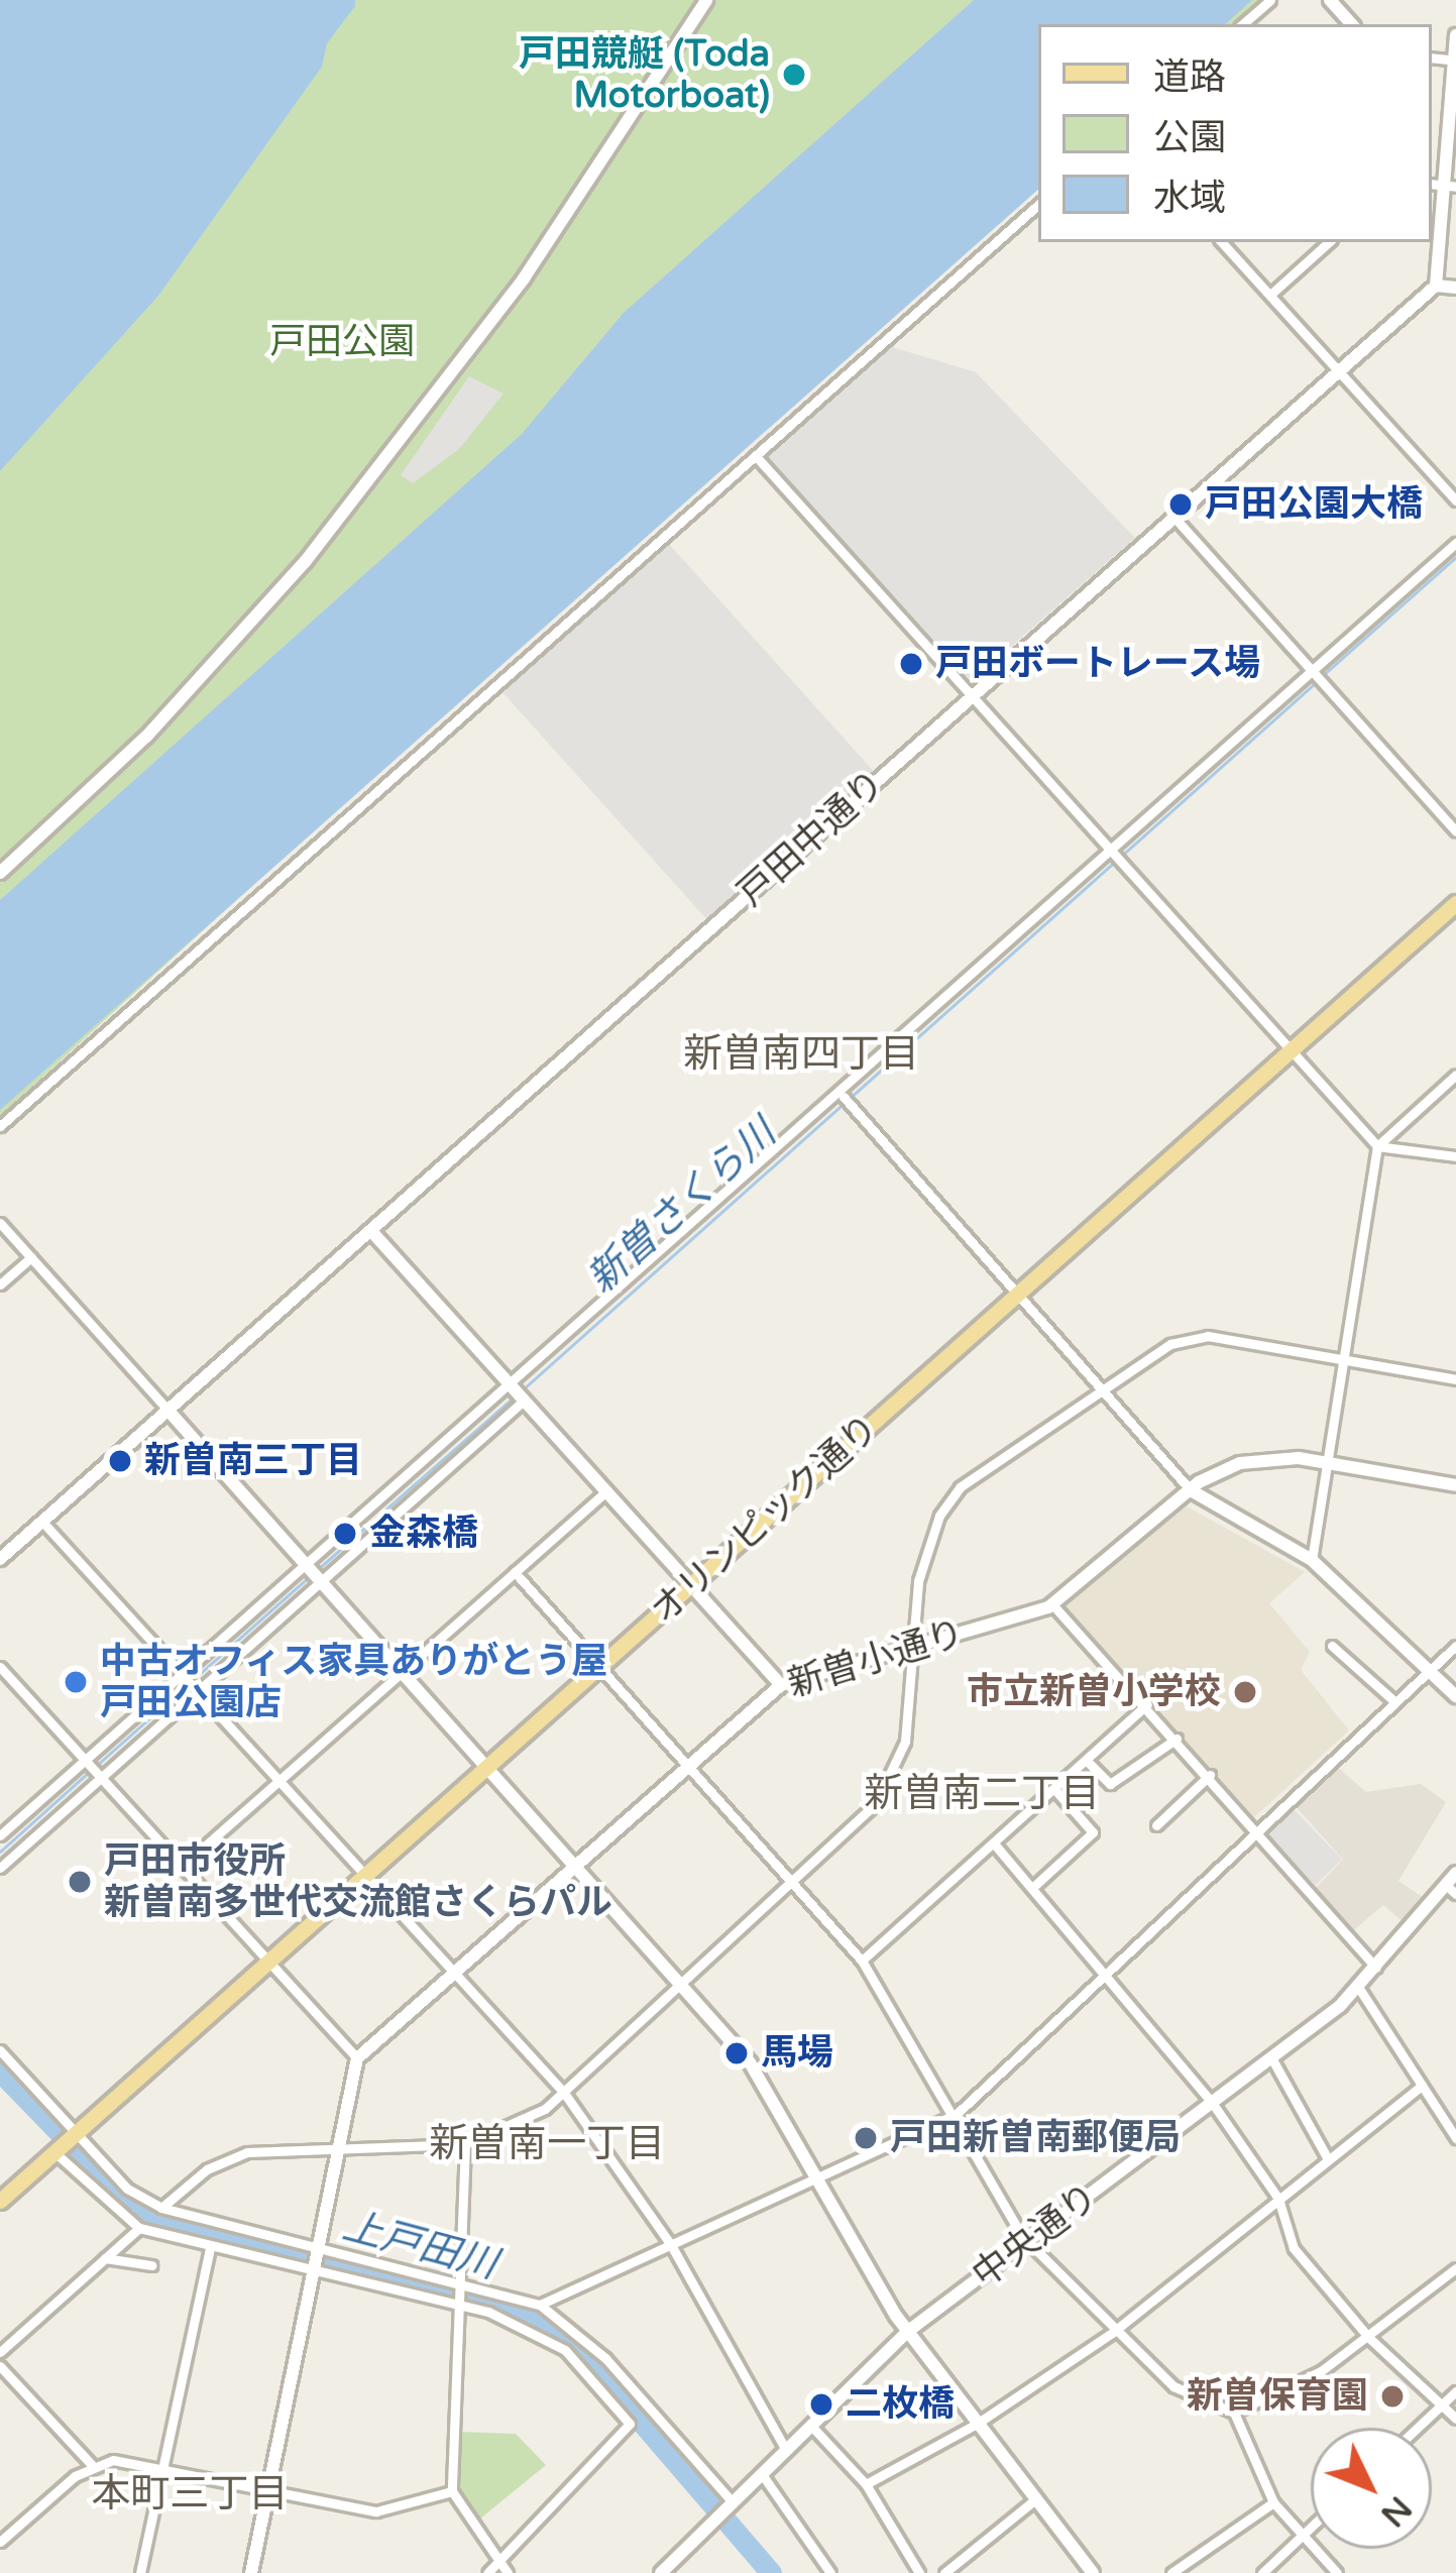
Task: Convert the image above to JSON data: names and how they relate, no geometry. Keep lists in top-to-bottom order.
{
  "streets": {
    "main road": ["オリンピック通り"],
    "street": ["戸田中通り", "新曽小通り", "中央通り"]
  },
  "districts": [
    "新曽南四丁目",
    "新曽南二丁目",
    "新曽南一丁目",
    "本町三丁目"
  ],
  "water": ["新曽さくら川", "上戸田川"],
  "parks": ["戸田公園"],
  "places": [
    "戸田競艇 (Toda Motorboat)",
    "戸田公園大橋",
    "戸田ボートレース場",
    "新曽南三丁目",
    "金森橋",
    "中古オフィス家具ありがとう屋 戸田公園店",
    "市立新曽小学校",
    "戸田市役所 新曽南多世代交流館さくらパル",
    "馬場",
    "戸田新曽南郵便局",
    "新曽保育園",
    "二枚橋"
  ],
  "legend": ["道路", "公園", "水域"],
  "north": "bottom right"
}
